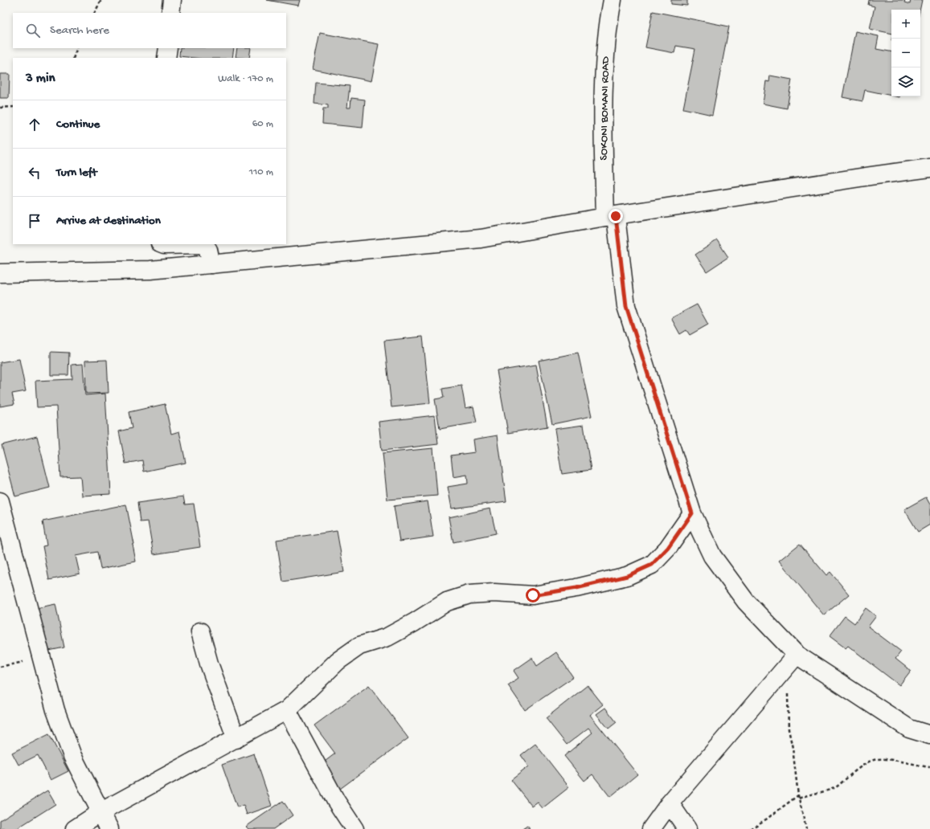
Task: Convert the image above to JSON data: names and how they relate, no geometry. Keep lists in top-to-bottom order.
{
  "streets": {
    "street": ["SOKONI BOMANI ROAD"]
  },
  "page": {
    "map_buttons": ["+", "−"],
    "search": "Search here",
    "heading": ["3 min", "Walk · 170 m"],
    "list": [
      ["Continue", "60 m"],
      ["Turn left", "110 m"],
      "Arrive at destination"
    ]
  }
}
